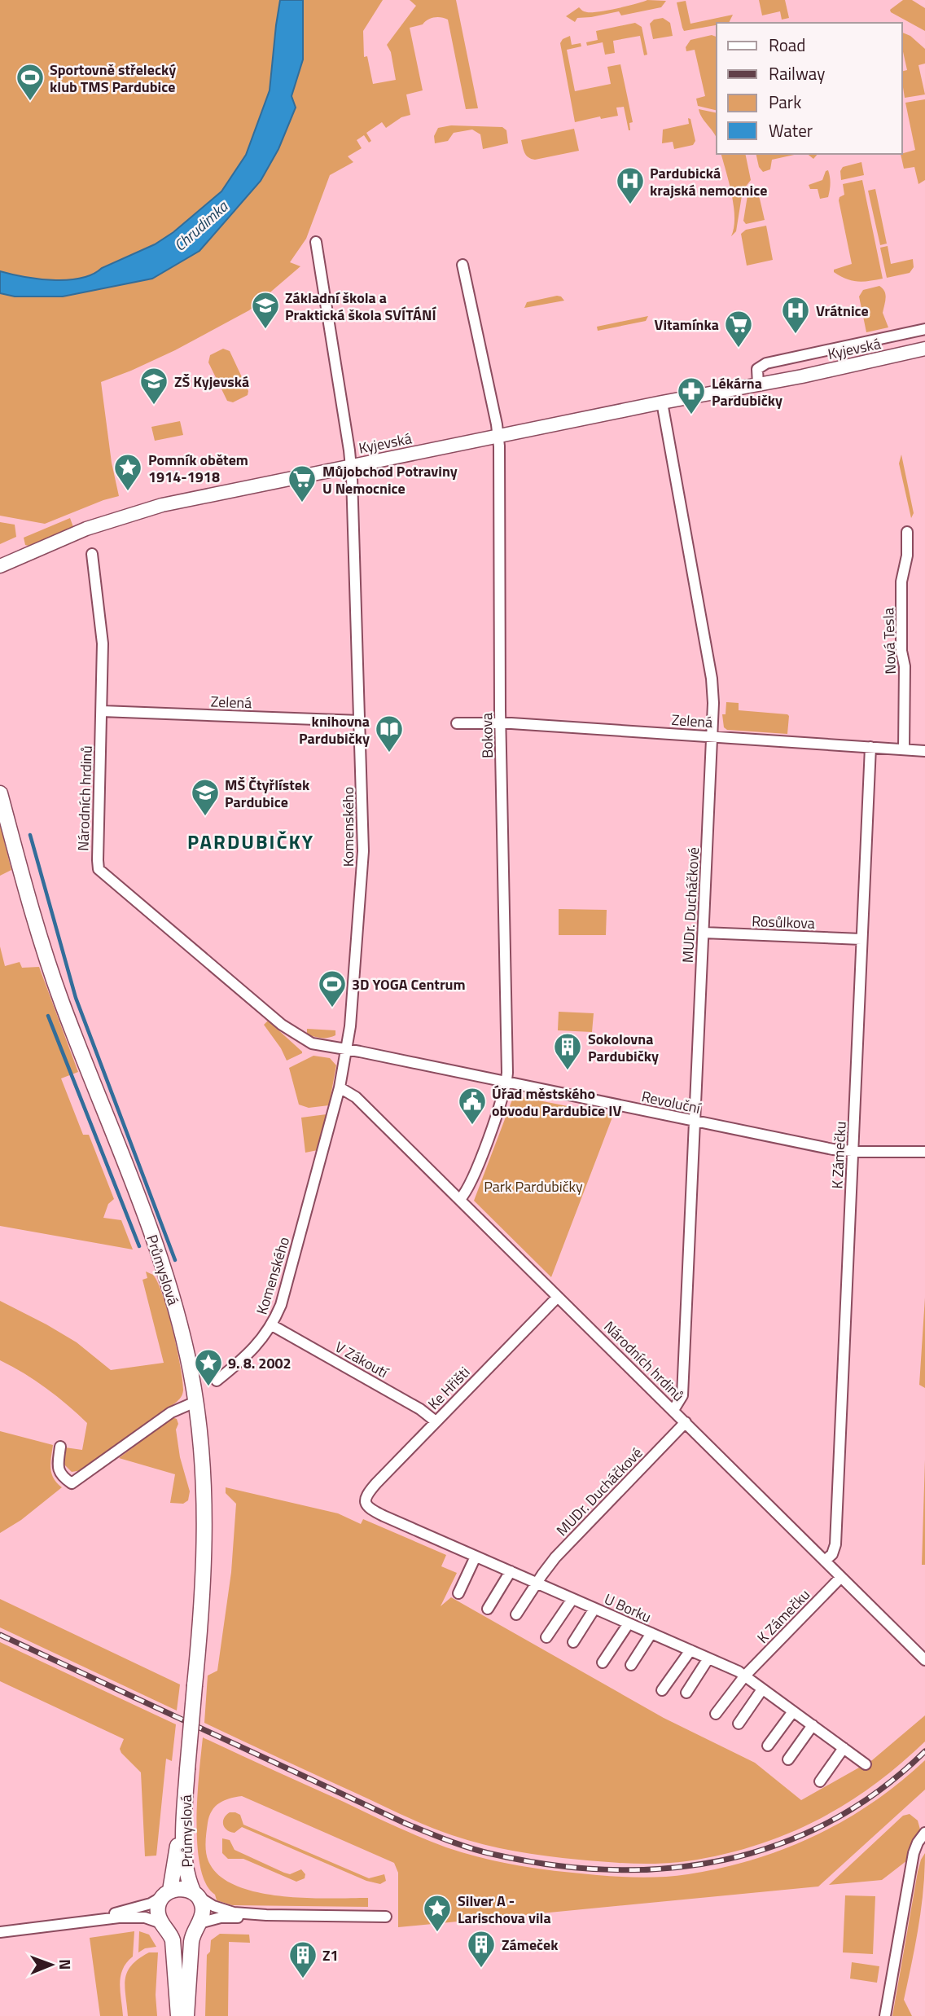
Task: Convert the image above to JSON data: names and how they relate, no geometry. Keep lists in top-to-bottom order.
{
  "streets": {
    "main road": ["Průmyslová"],
    "street": [
      "Kyjevská",
      "Nová Tesla",
      "Zelená",
      "Bokova",
      "Národních hrdinů",
      "Komenského",
      "MUDr. Ducháčkové",
      "Rosůlkova",
      "Revoluční",
      "K Zámečku",
      "V Zákoutí",
      "Ke Hřišti",
      "U Borku"
    ]
  },
  "crossings": [
    ["Kyjevská", "Bokova"],
    ["Kyjevská", "Komenského"],
    ["Kyjevská", "MUDr. Ducháčkové"],
    ["Nová Tesla", "Zelená"],
    ["Zelená", "Bokova"],
    ["Zelená", "Národních hrdinů"],
    ["Zelená", "Komenského"],
    ["Zelená", "MUDr. Ducháčkové"],
    ["Zelená", "K Zámečku"],
    ["Bokova", "Národních hrdinů"],
    ["Bokova", "Revoluční"],
    ["Národních hrdinů", "Komenského"],
    ["Národních hrdinů", "MUDr. Ducháčkové"],
    ["Národních hrdinů", "Revoluční"],
    ["Národních hrdinů", "K Zámečku"],
    ["Národních hrdinů", "Ke Hřišti"],
    ["Komenského", "Revoluční"],
    ["Komenského", "V Zákoutí"],
    ["MUDr. Ducháčkové", "Rosůlkova"],
    ["MUDr. Ducháčkové", "Revoluční"],
    ["MUDr. Ducháčkové", "U Borku"],
    ["Rosůlkova", "K Zámečku"],
    ["Revoluční", "K Zámečku"],
    ["K Zámečku", "U Borku"],
    ["V Zákoutí", "Ke Hřišti"],
    ["Ke Hřišti", "U Borku"]
  ],
  "districts": ["PARDUBIČKY"],
  "water": ["Chrudimka"],
  "parks": ["Park Pardubičky"],
  "places": {
    "sports": ["Sportovně střelecký klub TMS Pardubice", "3D YOGA Centrum"],
    "hospital": ["Pardubická krajská nemocnice", "Vrátnice"],
    "school or university": ["Základní škola a Praktická škola SVÍTÁNÍ", "ZŠ Kyjevská", "MŠ Čtyřlístek Pardubice"],
    "supermarket": ["Vitamínka", "Můjobchod Potraviny U Nemocnice"],
    "pharmacy": ["Lékárna Pardubičky"],
    "place": ["Pomník obětem 1914-1918", "9. 8. 2002", "Silver A - Larischova vila"],
    "library": ["knihovna Pardubičky"],
    "building": ["Sokolovna Pardubičky", "Zámeček", "Z1"],
    "public building": ["Úřad městského obvodu Pardubice IV"]
  },
  "legend": [
    "Road",
    "Railway",
    "Park",
    "Water"
  ],
  "north": "right"
}
